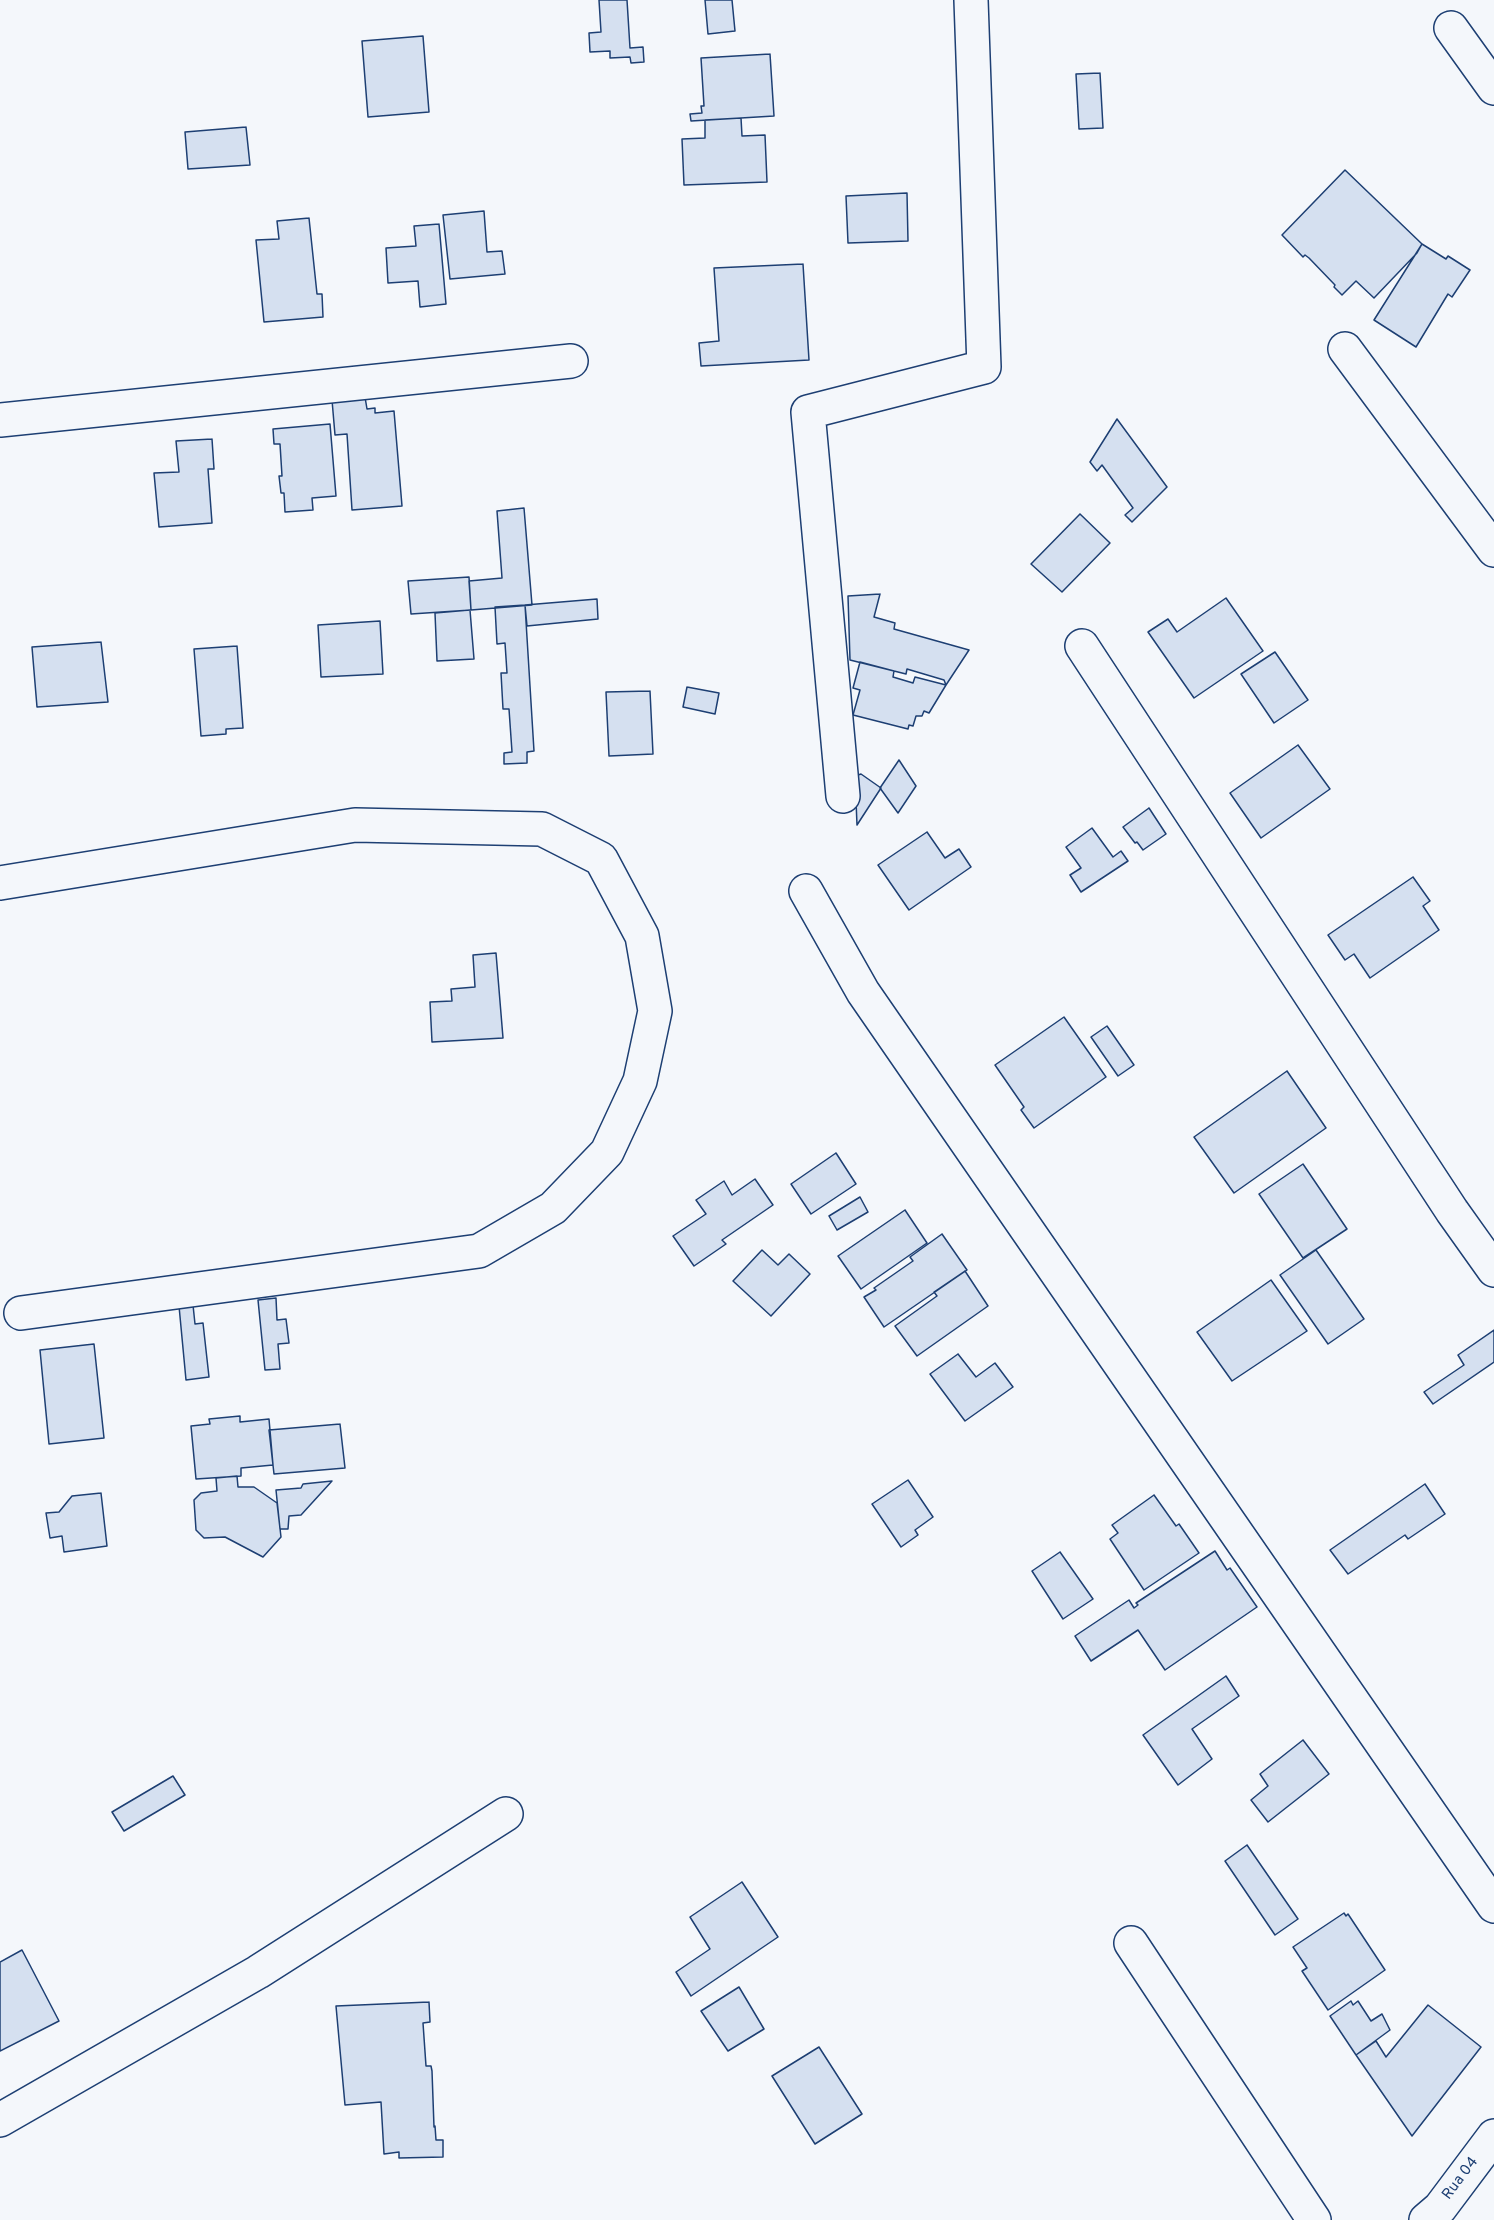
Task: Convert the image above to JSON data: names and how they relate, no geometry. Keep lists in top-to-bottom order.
{
  "streets": {
    "street": ["Rua 04"]
  }
}
